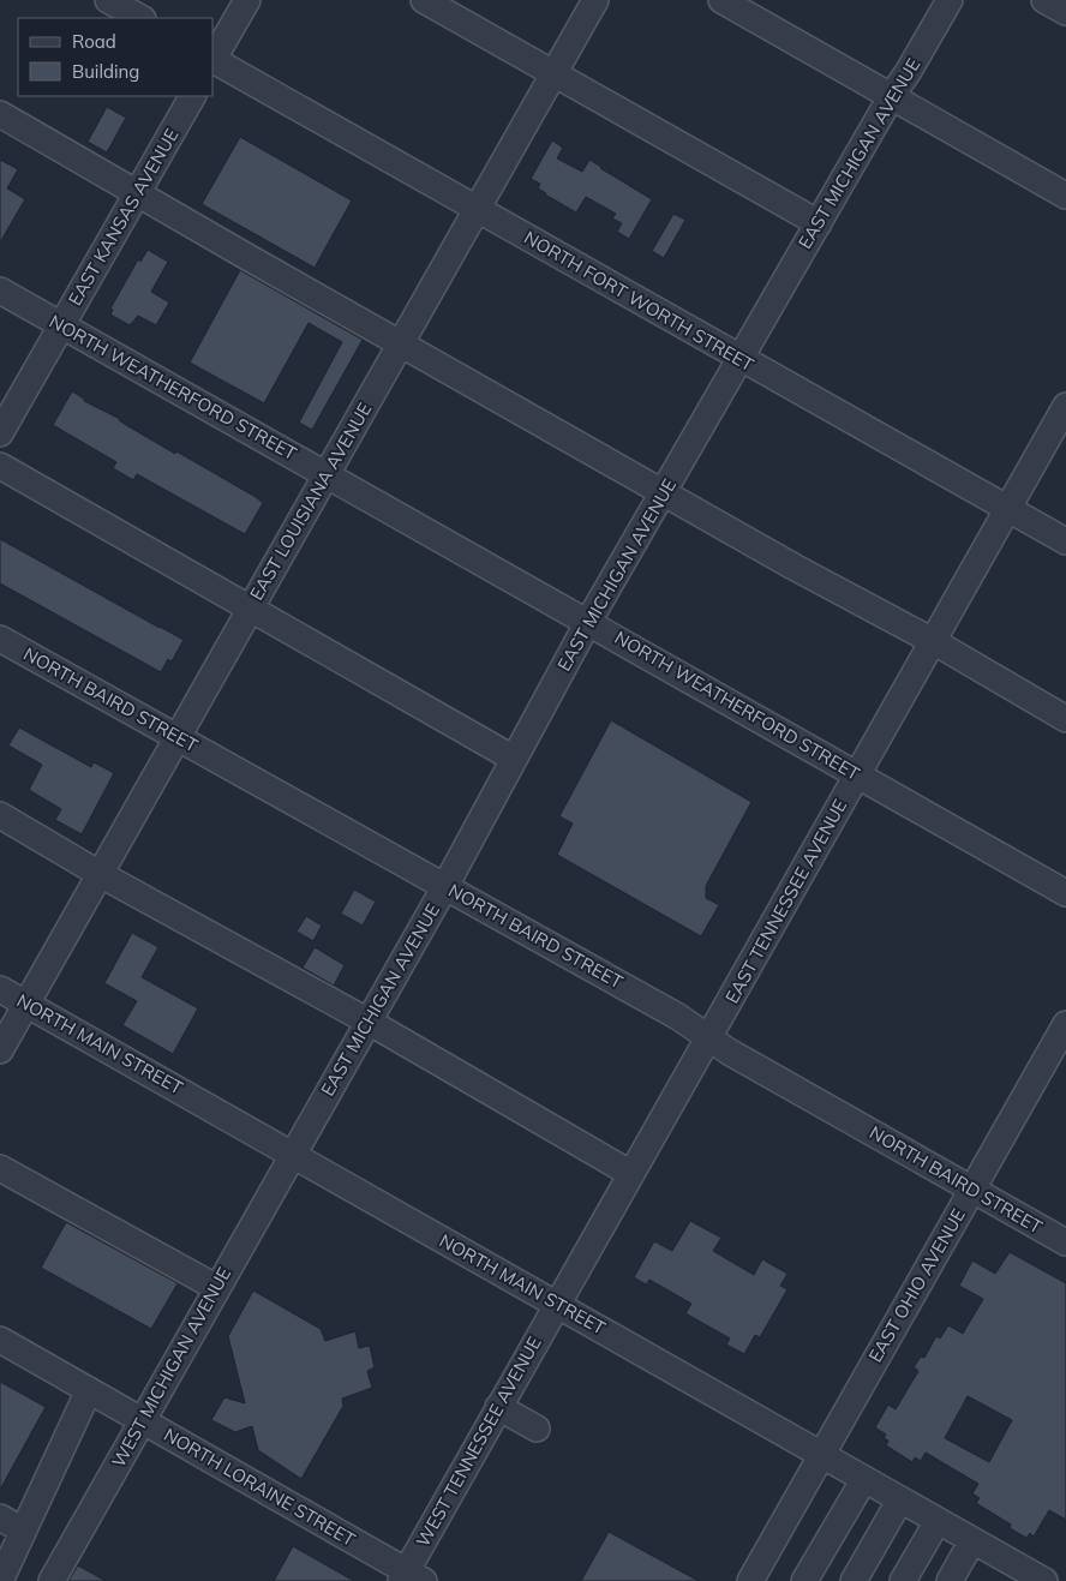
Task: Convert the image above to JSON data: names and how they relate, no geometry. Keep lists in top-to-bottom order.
{
  "streets": {
    "street": [
      "EAST MICHIGAN AVENUE",
      "EAST KANSAS AVENUE",
      "NORTH FORT WORTH STREET",
      "NORTH WEATHERFORD STREET",
      "EAST LOUISIANA AVENUE",
      "NORTH BAIRD STREET",
      "EAST TENNESSEE AVENUE",
      "NORTH MAIN STREET",
      "EAST OHIO AVENUE",
      "WEST MICHIGAN AVENUE",
      "WEST TENNESSEE AVENUE",
      "NORTH LORAINE STREET"
    ]
  },
  "crossings": [
    ["EAST MICHIGAN AVENUE", "NORTH FORT WORTH STREET"],
    ["EAST MICHIGAN AVENUE", "NORTH WEATHERFORD STREET"],
    ["EAST MICHIGAN AVENUE", "NORTH BAIRD STREET"],
    ["EAST MICHIGAN AVENUE", "NORTH MAIN STREET"],
    ["EAST MICHIGAN AVENUE", "WEST MICHIGAN AVENUE"],
    ["EAST KANSAS AVENUE", "NORTH WEATHERFORD STREET"],
    ["NORTH FORT WORTH STREET", "EAST LOUISIANA AVENUE"],
    ["NORTH FORT WORTH STREET", "EAST TENNESSEE AVENUE"],
    ["NORTH WEATHERFORD STREET", "EAST LOUISIANA AVENUE"],
    ["NORTH WEATHERFORD STREET", "EAST TENNESSEE AVENUE"],
    ["EAST LOUISIANA AVENUE", "NORTH BAIRD STREET"],
    ["EAST LOUISIANA AVENUE", "NORTH MAIN STREET"],
    ["NORTH BAIRD STREET", "EAST TENNESSEE AVENUE"],
    ["NORTH BAIRD STREET", "EAST OHIO AVENUE"],
    ["EAST TENNESSEE AVENUE", "NORTH MAIN STREET"],
    ["EAST TENNESSEE AVENUE", "WEST TENNESSEE AVENUE"],
    ["NORTH MAIN STREET", "EAST OHIO AVENUE"],
    ["NORTH MAIN STREET", "WEST MICHIGAN AVENUE"],
    ["NORTH MAIN STREET", "WEST TENNESSEE AVENUE"],
    ["WEST MICHIGAN AVENUE", "NORTH LORAINE STREET"],
    ["WEST TENNESSEE AVENUE", "NORTH LORAINE STREET"]
  ],
  "legend": ["Road", "Building"]
}
